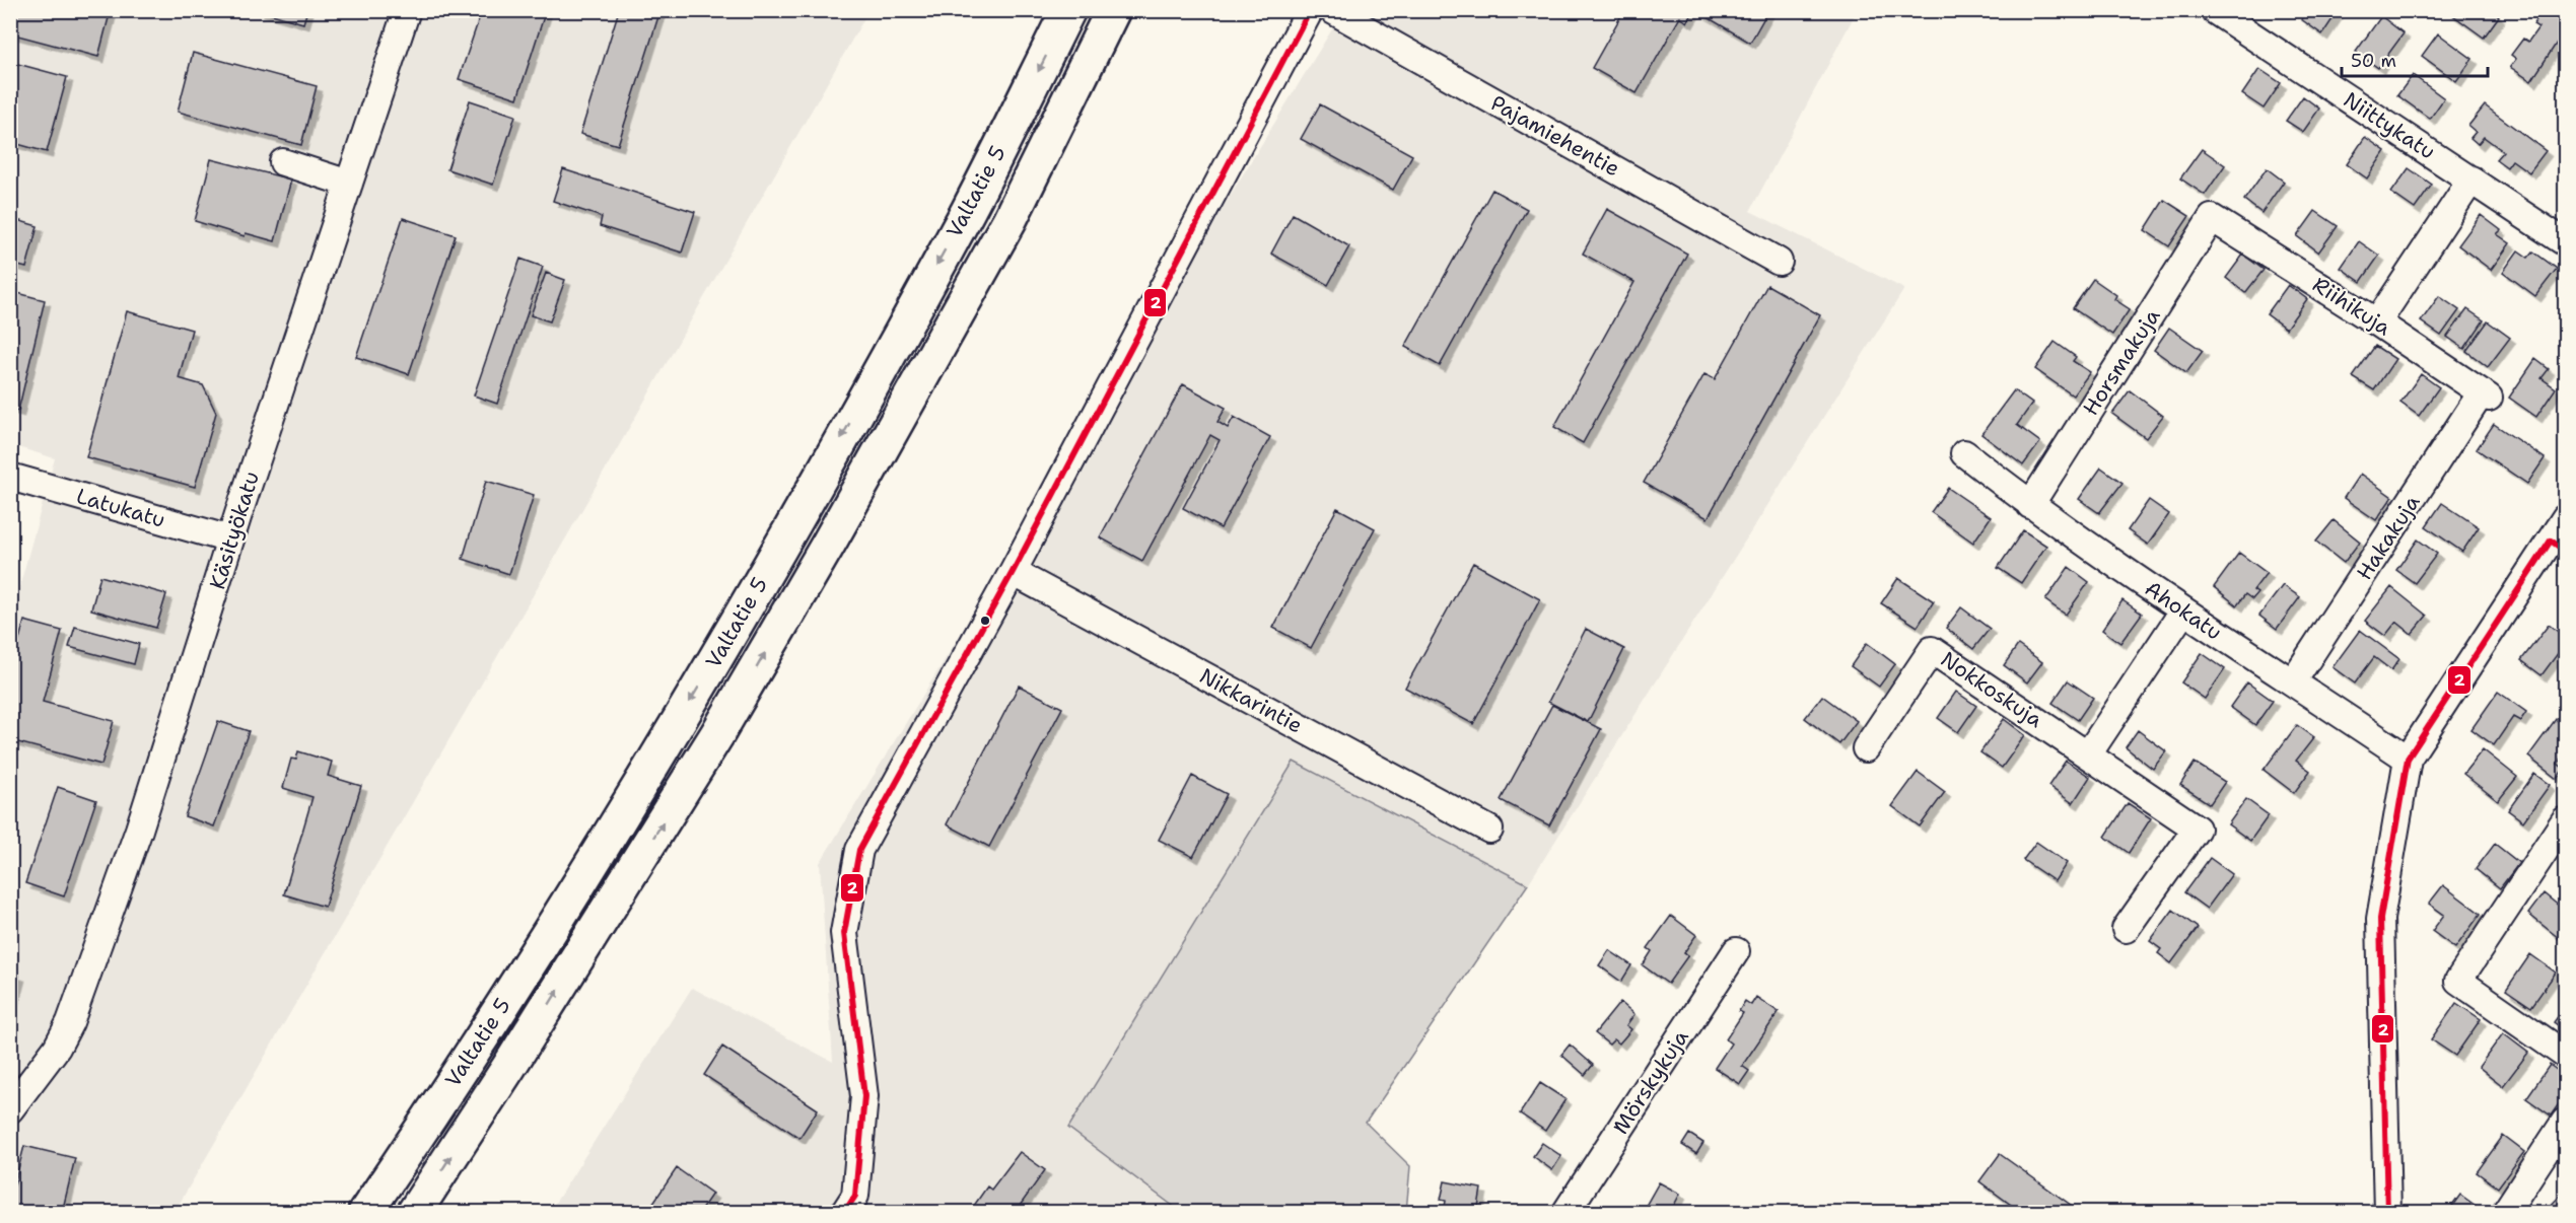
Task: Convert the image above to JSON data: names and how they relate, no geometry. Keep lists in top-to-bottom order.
{
  "streets": {
    "highway": ["Valtatie 5"],
    "street": [
      "Niittykatu",
      "Pajamiehentie",
      "Riihikuja",
      "Horsmakuja",
      "Latukatu",
      "Käsityökatu",
      "Hakakuja",
      "Ahokatu",
      "Nokkoskuja",
      "Nikkarintie",
      "Mörskykuja"
    ]
  },
  "crossings": [
    ["Riihikuja", "Horsmakuja"],
    ["Riihikuja", "Hakakuja"],
    ["Horsmakuja", "Ahokatu"],
    ["Latukatu", "Käsityökatu"],
    ["Hakakuja", "Ahokatu"]
  ],
  "lines": ["transit line 2"],
  "scale_bar": "50 m"
}
